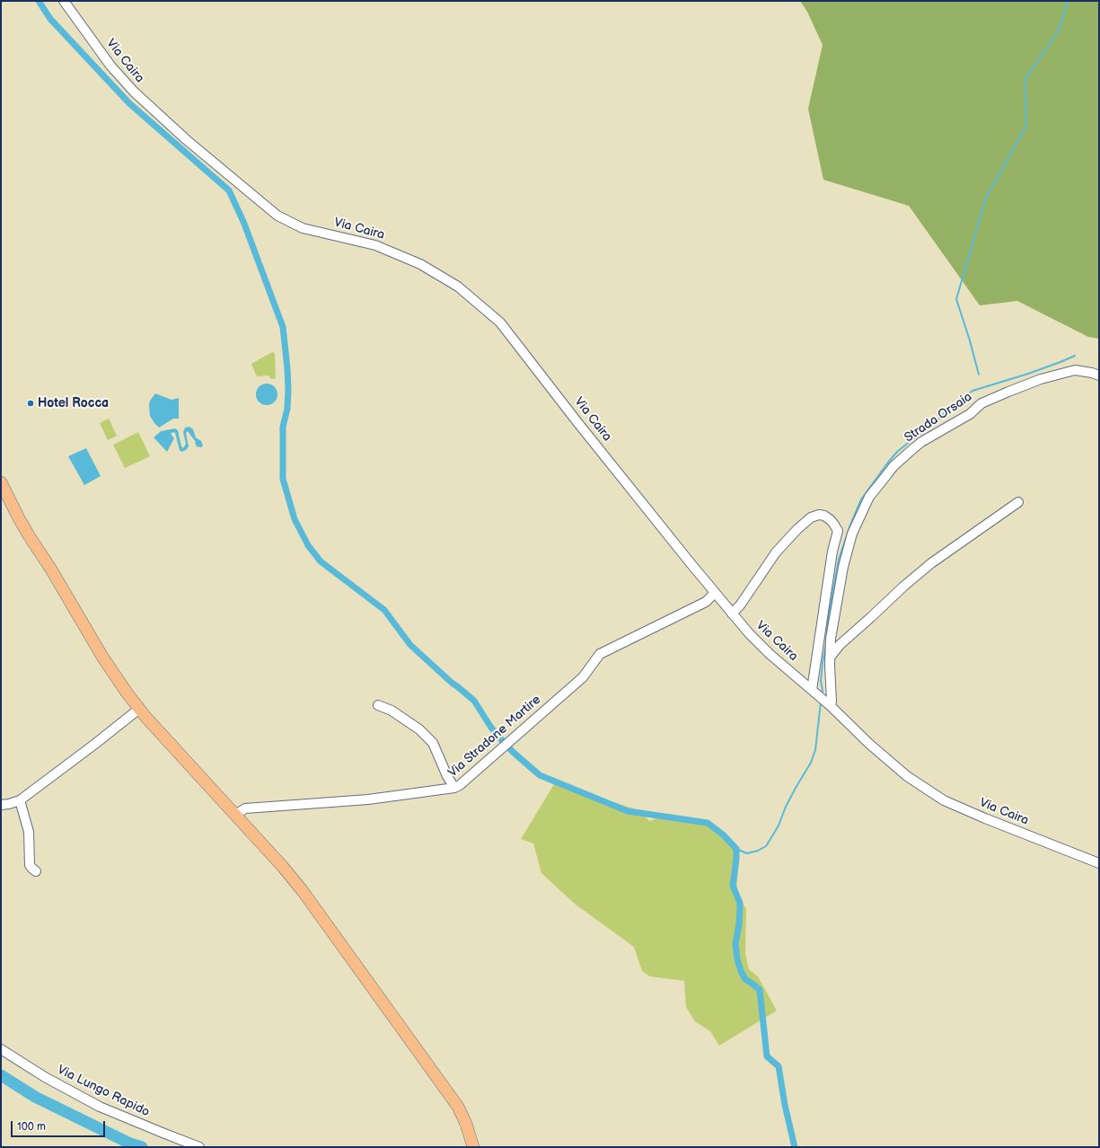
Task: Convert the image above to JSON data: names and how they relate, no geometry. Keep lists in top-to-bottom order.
{
  "streets": {
    "street": [
      "Via Caira",
      "Strada Orsaia",
      "Via Stradone Martire",
      "Via Lungo Rapido"
    ]
  },
  "crossings": [
    ["Via Caira", "Strada Orsaia"],
    ["Via Caira", "Via Stradone Martire"]
  ],
  "places": ["Hotel Rocca"],
  "scale_bar": "100 m"
}
